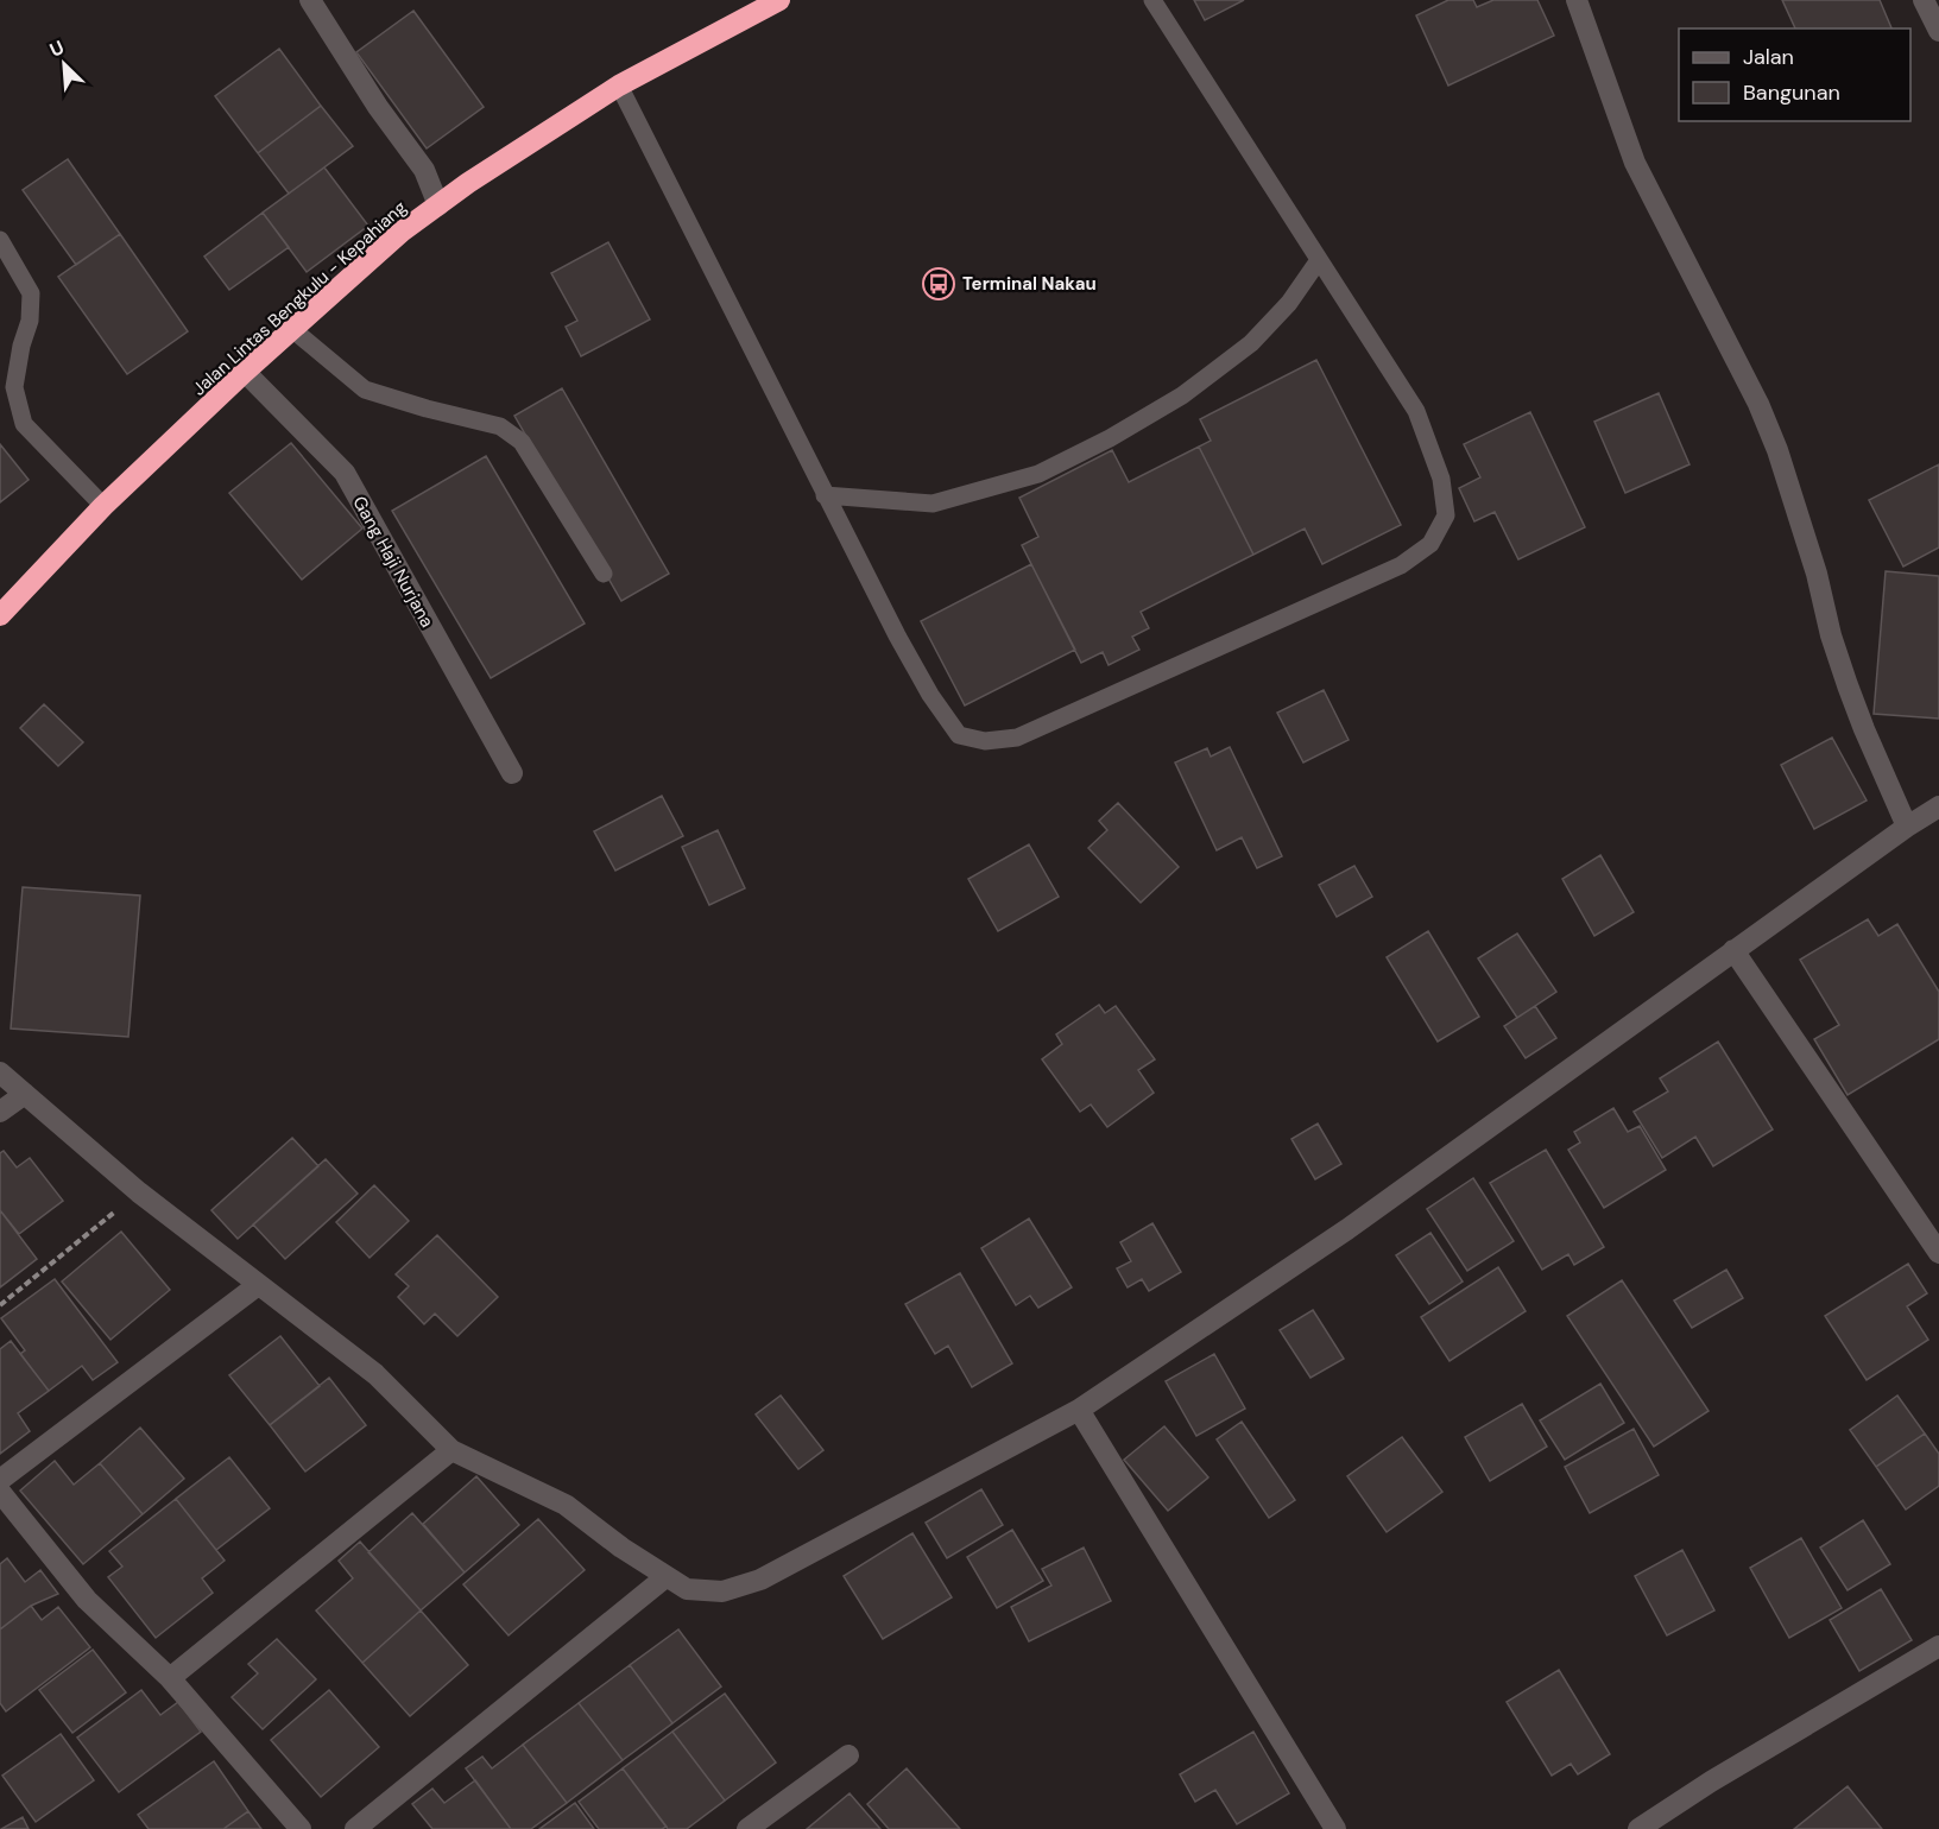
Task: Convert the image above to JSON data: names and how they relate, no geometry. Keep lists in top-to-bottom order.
{
  "streets": {
    "highway": ["Jalan Lintas Bengkulu - Kepahiang"],
    "street": ["Gang Haji Nurjana"]
  },
  "crossings": [
    ["Jalan Lintas Bengkulu - Kepahiang", "Gang Haji Nurjana"]
  ],
  "places": {
    "bus stop": ["Terminal Nakau"]
  },
  "legend": ["Jalan", "Bangunan"],
  "north": "top left"
}
